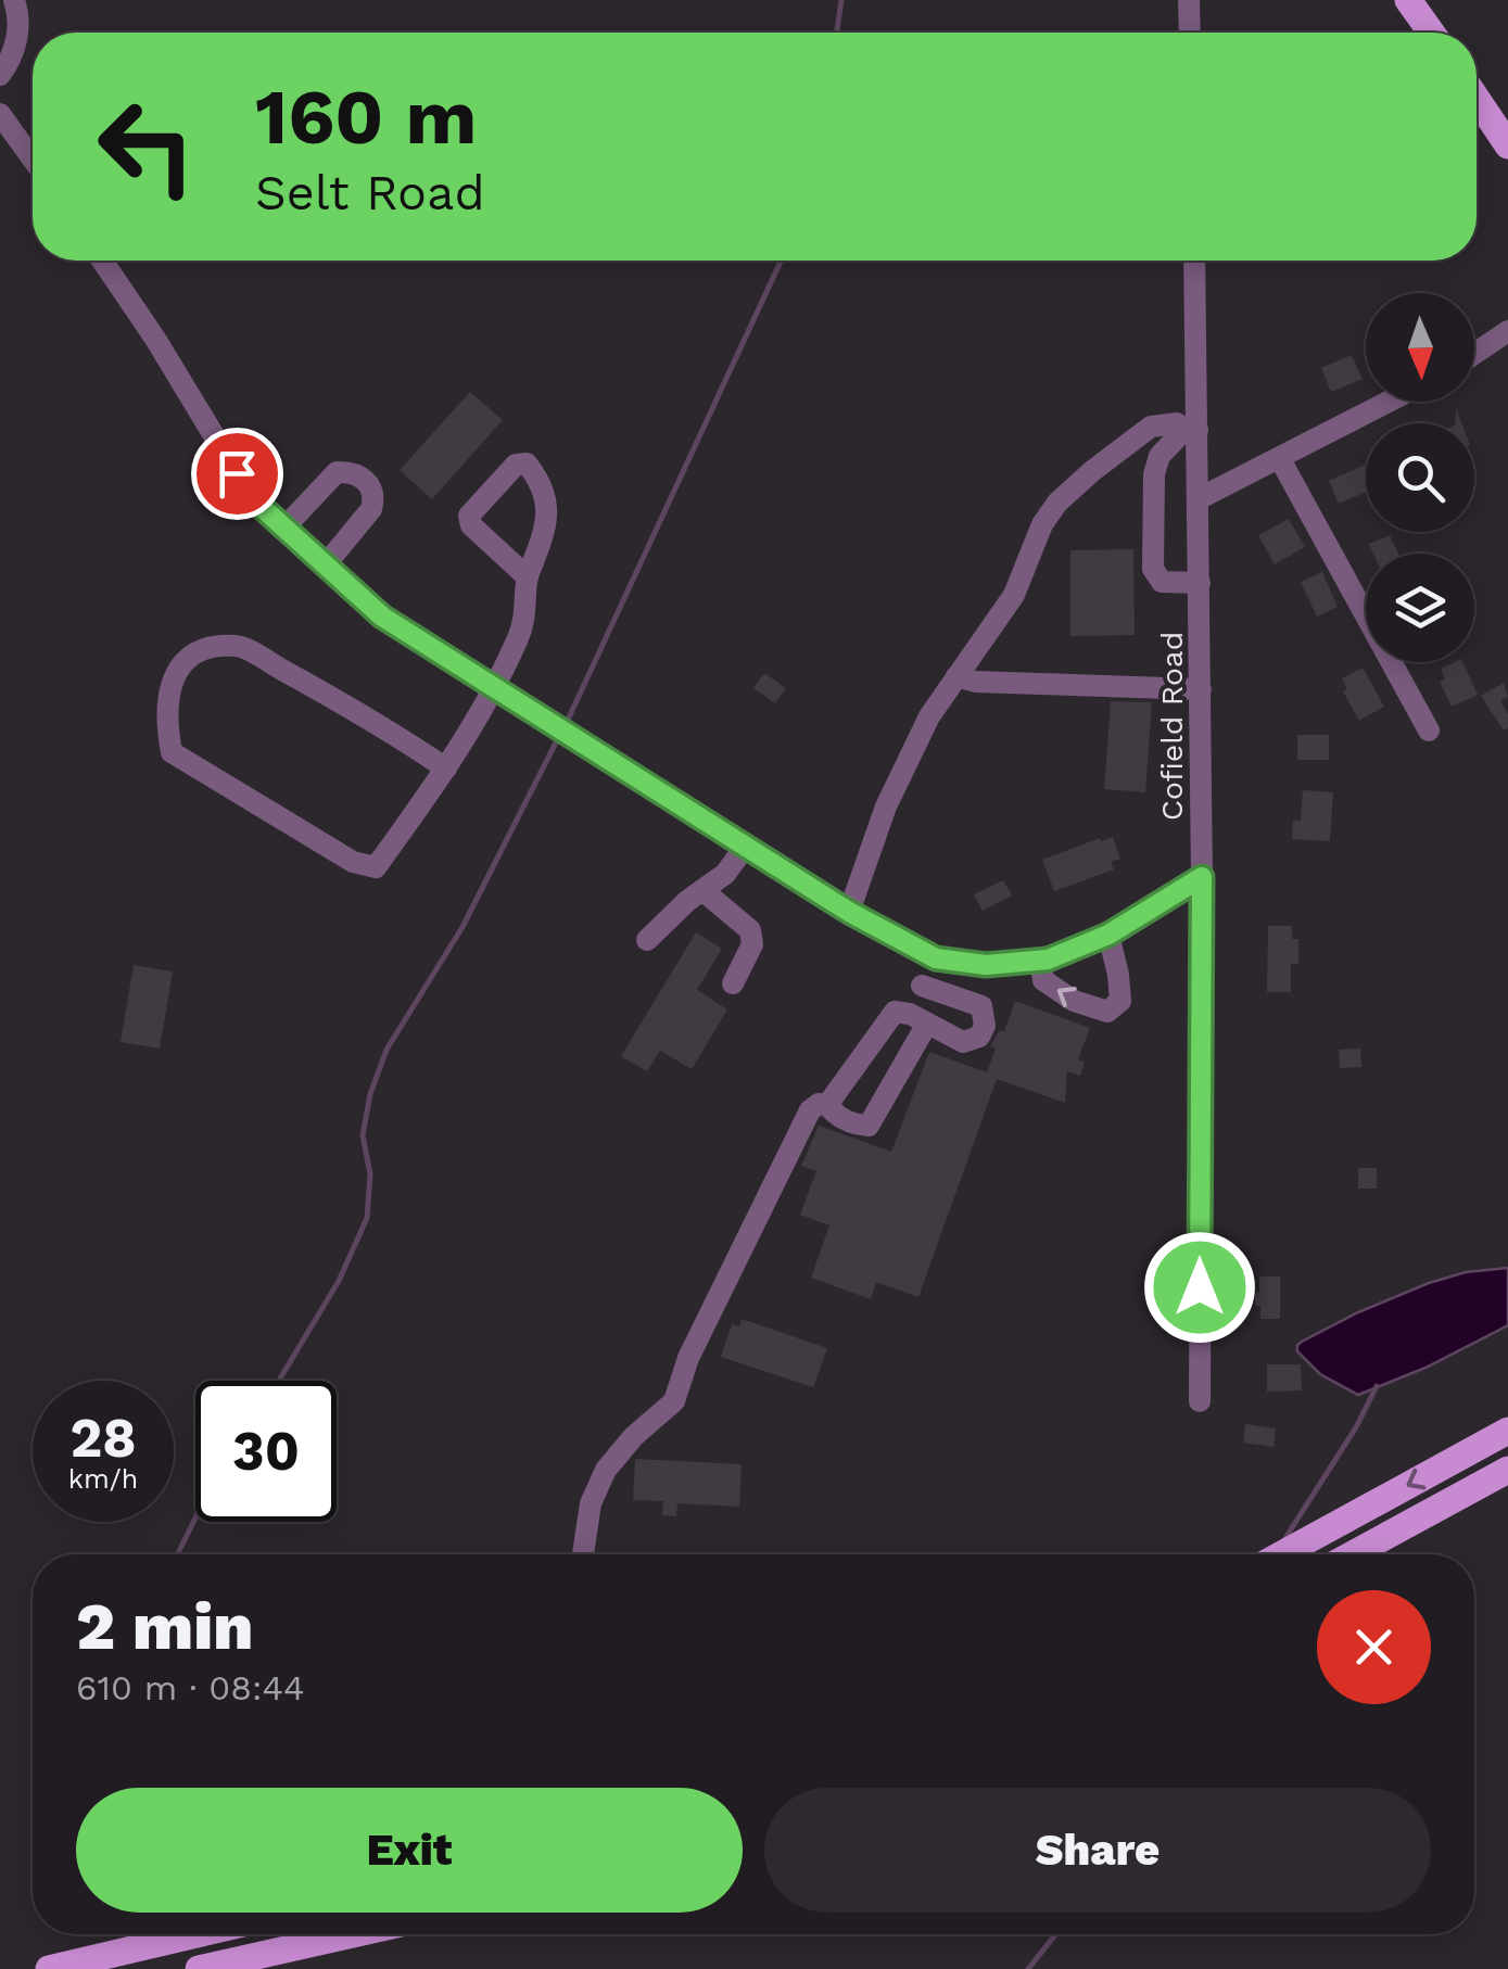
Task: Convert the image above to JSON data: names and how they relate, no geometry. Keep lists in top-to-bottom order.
{
  "streets": {
    "street": ["Cofield Road"]
  },
  "north": "bottom",
  "page": {
    "turn": ["160 m", "Selt Road"],
    "speed": "28 km/h",
    "limit": "30",
    "heading": ["2 min", "610 m · 08:44"],
    "buttons": ["Exit", "Share"]
  }
}
